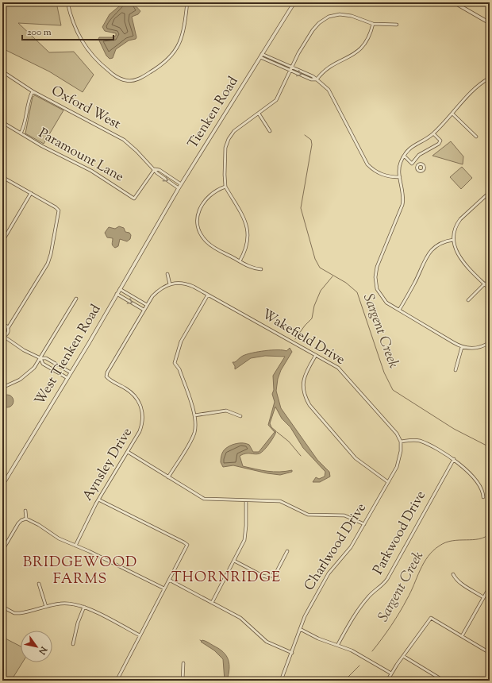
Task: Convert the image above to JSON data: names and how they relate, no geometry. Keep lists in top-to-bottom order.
{
  "streets": {
    "street": [
      "Oxford West",
      "Tienken Road",
      "Paramount Lane",
      "Wakefield Drive",
      "West Tienken Road",
      "Aynsley Drive",
      "Parkwood Drive",
      "Charlwood Drive"
    ]
  },
  "crossings": [
    ["Oxford West", "Tienken Road"],
    ["Oxford West", "Paramount Lane"],
    ["Tienken Road", "West Tienken Road"],
    ["Wakefield Drive", "Aynsley Drive"],
    ["Wakefield Drive", "Charlwood Drive"]
  ],
  "districts": ["BRIDGEWOOD FARMS", "THORNRIDGE"],
  "water": ["Sargent Creek"],
  "scale_bar": "200 m",
  "north": "bottom right"
}
